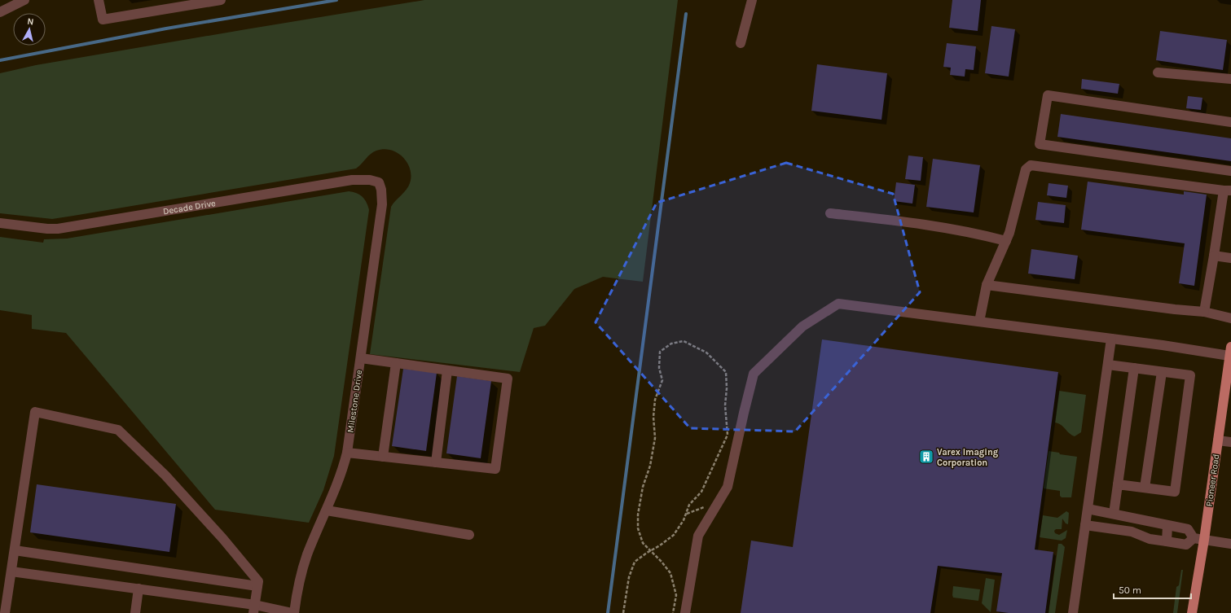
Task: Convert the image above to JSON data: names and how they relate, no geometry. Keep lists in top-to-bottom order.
{
  "streets": {
    "main road": ["Pioneer Road"],
    "street": ["Decade Drive", "Milestone Drive"]
  },
  "crossings": [
    ["Decade Drive", "Milestone Drive"]
  ],
  "places": {
    "building": ["Varex Imaging Corporation"]
  },
  "scale_bar": "50 m",
  "north": "top"
}
